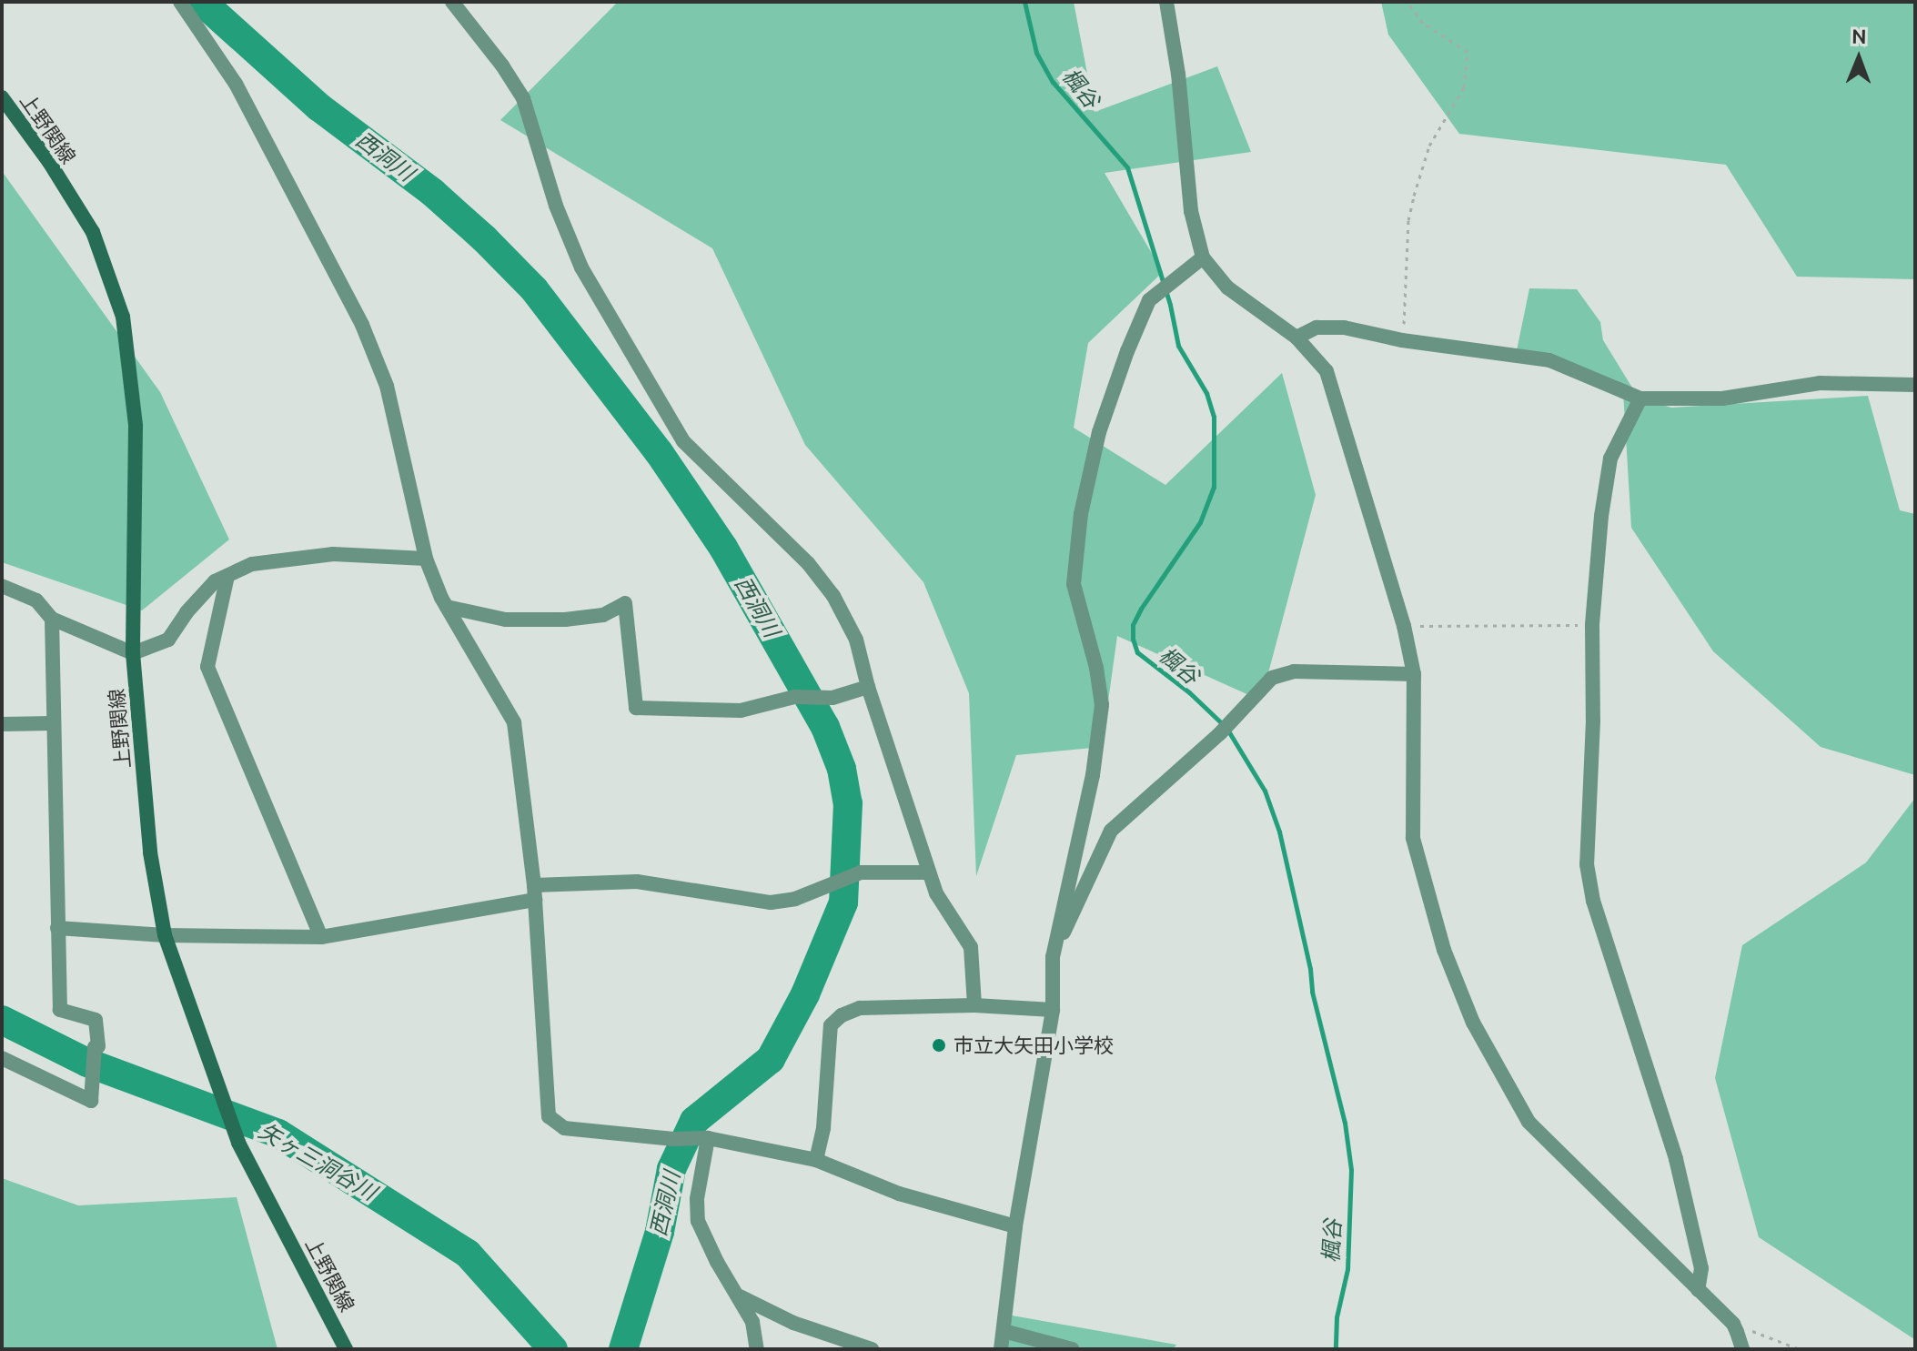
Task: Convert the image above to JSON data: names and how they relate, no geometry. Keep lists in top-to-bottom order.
{
  "streets": {
    "main road": ["上野関線"]
  },
  "water": ["楓谷", "西洞川", "矢ヶ三洞谷川"],
  "places": ["市立大矢田小学校"],
  "north": "top"
}
